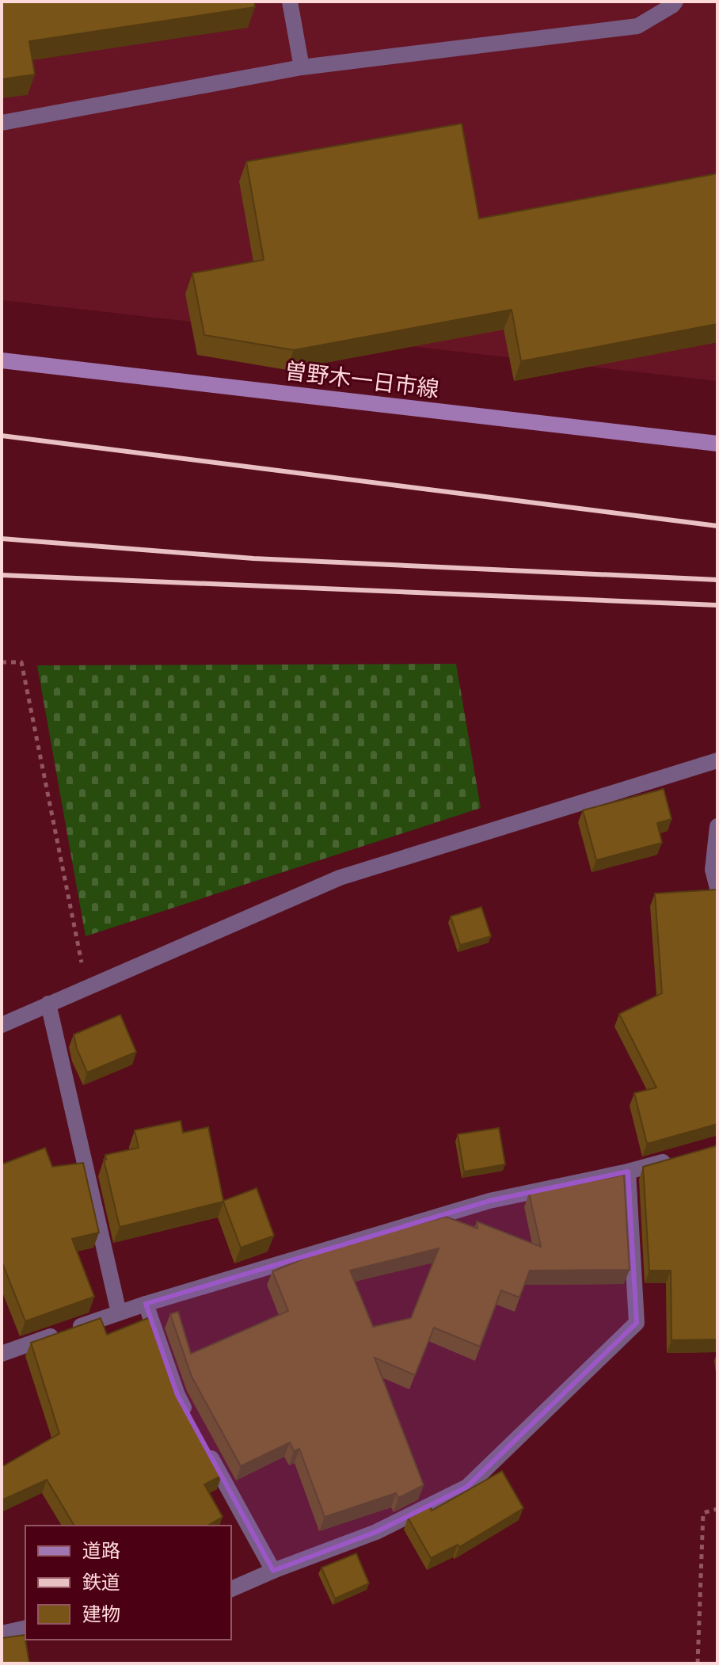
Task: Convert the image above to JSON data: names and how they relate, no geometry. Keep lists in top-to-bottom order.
{
  "streets": {
    "main road": ["曽野木一日市線"]
  },
  "legend": ["道路", "鉄道", "建物"]
}
